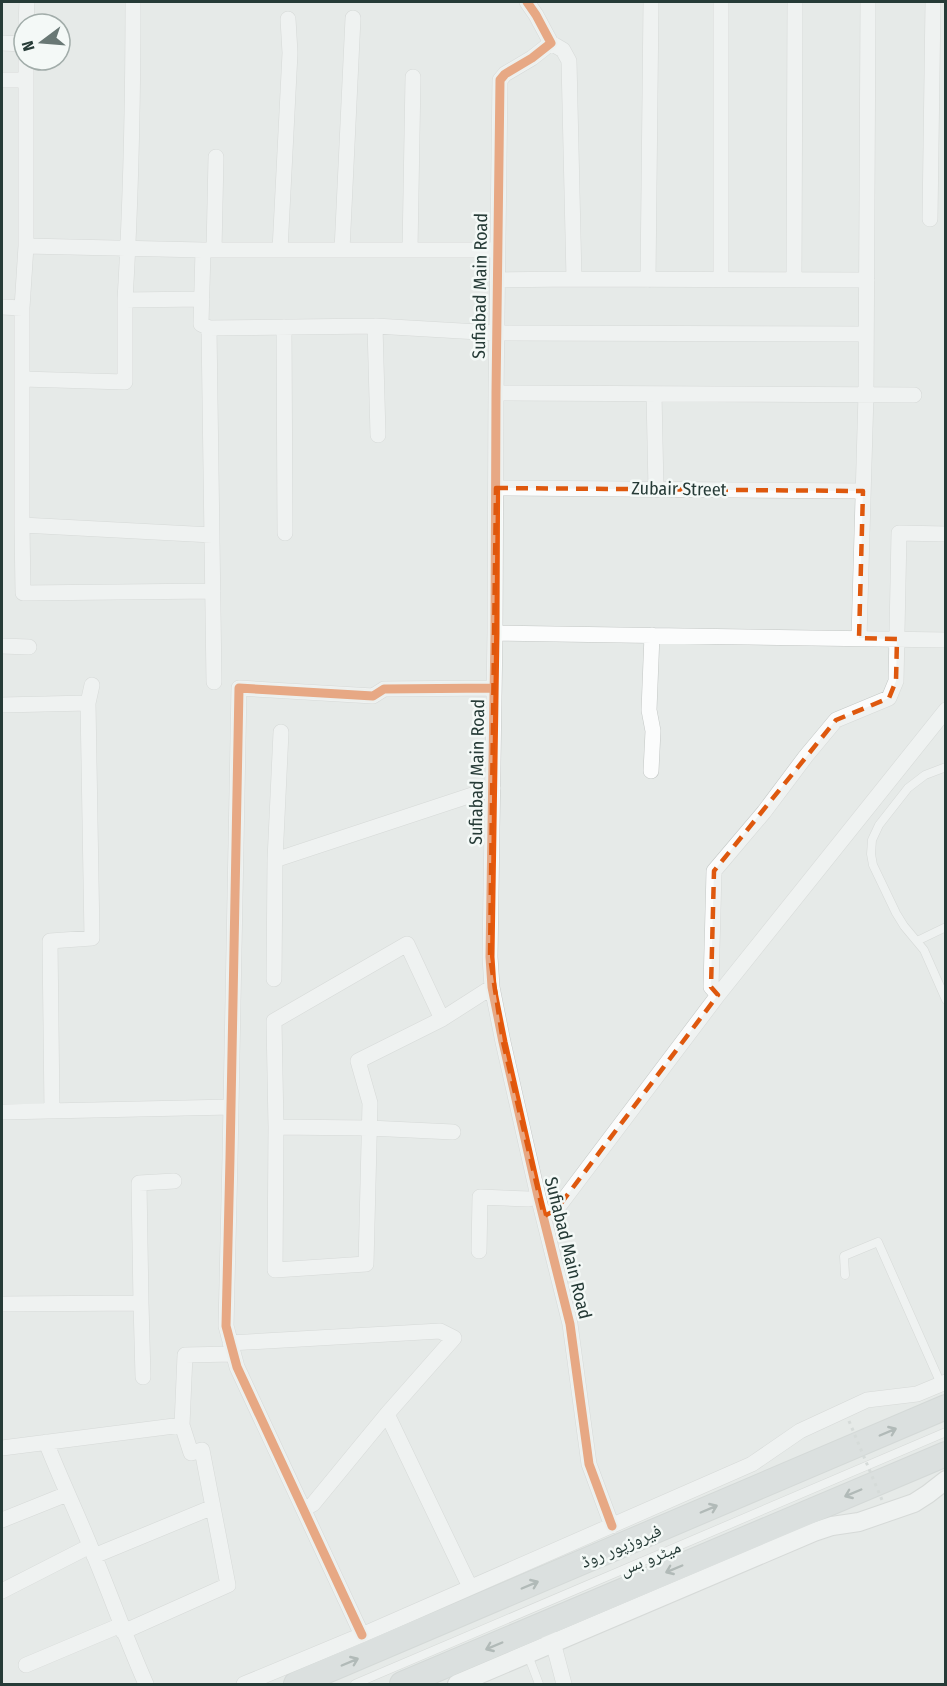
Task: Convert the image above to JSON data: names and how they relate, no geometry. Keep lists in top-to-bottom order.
{
  "streets": {
    "main road": ["فیروزپور روڈ"],
    "street": ["Sufiabad Main Road", "Zubair Street"],
    "lane": ["میٹرو بس"]
  },
  "crossings": [
    ["Sufiabad Main Road", "Zubair Street"]
  ],
  "north": "left"
}
